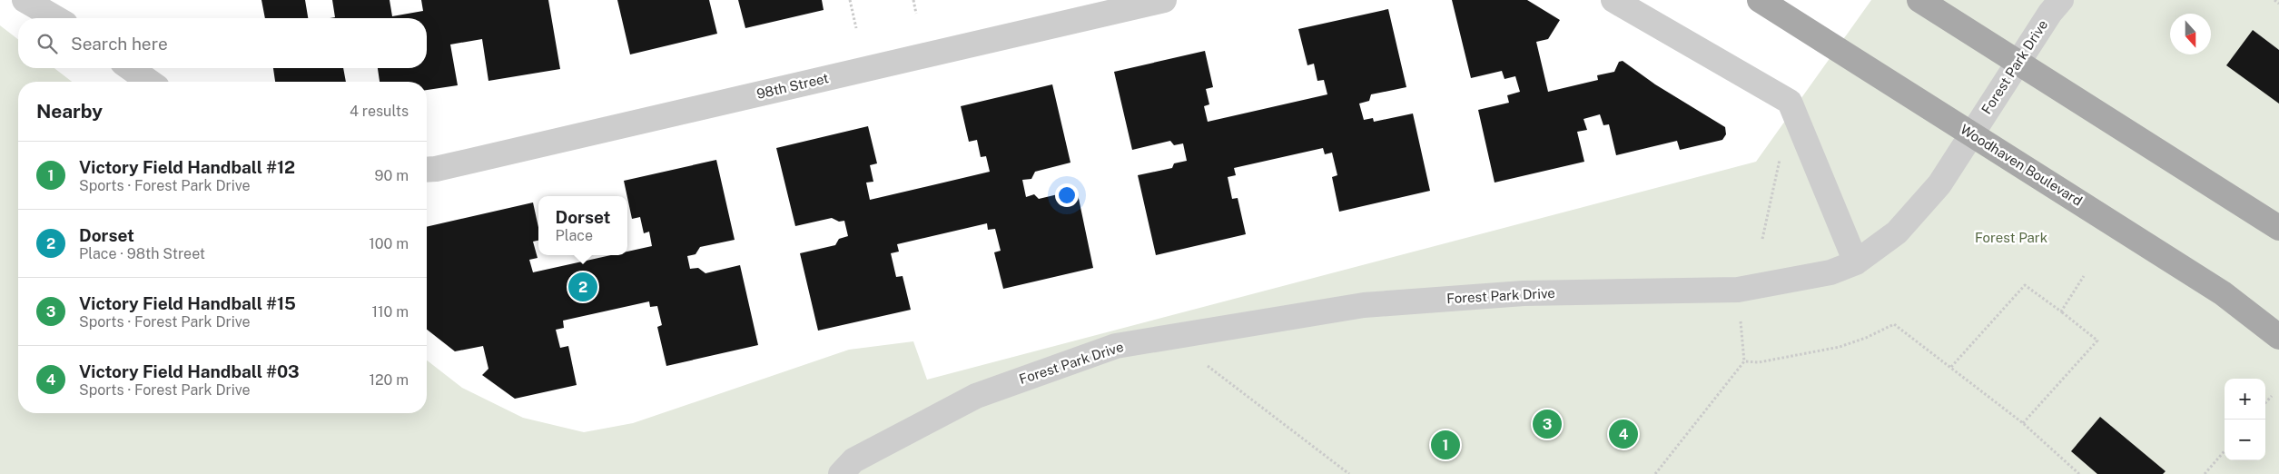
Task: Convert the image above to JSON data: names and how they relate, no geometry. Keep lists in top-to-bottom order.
{
  "streets": {
    "main road": ["Woodhaven Boulevard"],
    "street": ["Forest Park Drive", "98th Street"]
  },
  "crossings": [
    ["Forest Park Drive", "Woodhaven Boulevard"]
  ],
  "parks": ["Forest Park"],
  "north": "bottom",
  "page": {
    "search": "Search here",
    "heading": ["Nearby", "4 results"],
    "list": [
      {
        "mark": "1",
        "name": "Victory Field Handball #12",
        "note": "Sports · Forest Park Drive",
        "value": "90 m"
      },
      {
        "mark": "2",
        "name": "Dorset",
        "note": "Place · 98th Street",
        "value": "100 m"
      },
      {
        "mark": "3",
        "name": "Victory Field Handball #15",
        "note": "Sports · Forest Park Drive",
        "value": "110 m"
      },
      {
        "mark": "4",
        "name": "Victory Field Handball #03",
        "note": "Sports · Forest Park Drive",
        "value": "120 m"
      }
    ],
    "popup": ["Dorset", "Place"],
    "pins": [
      "2",
      "3",
      "4",
      "1"
    ],
    "map_buttons": ["+", "−"]
  }
}
